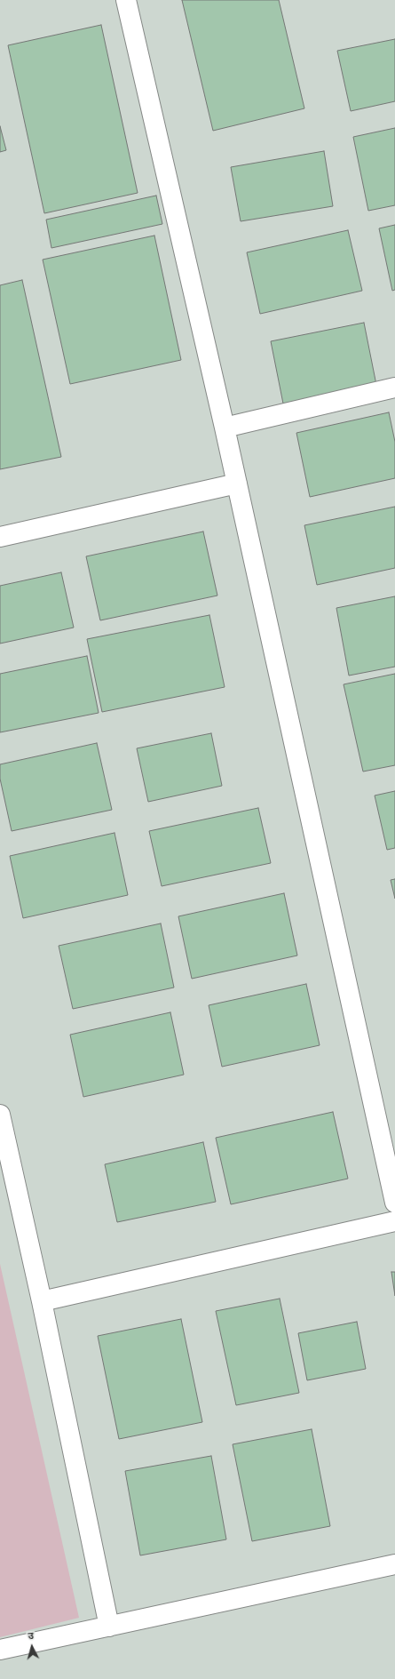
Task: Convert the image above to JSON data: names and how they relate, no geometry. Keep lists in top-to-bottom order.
{
  "north": "top"
}
